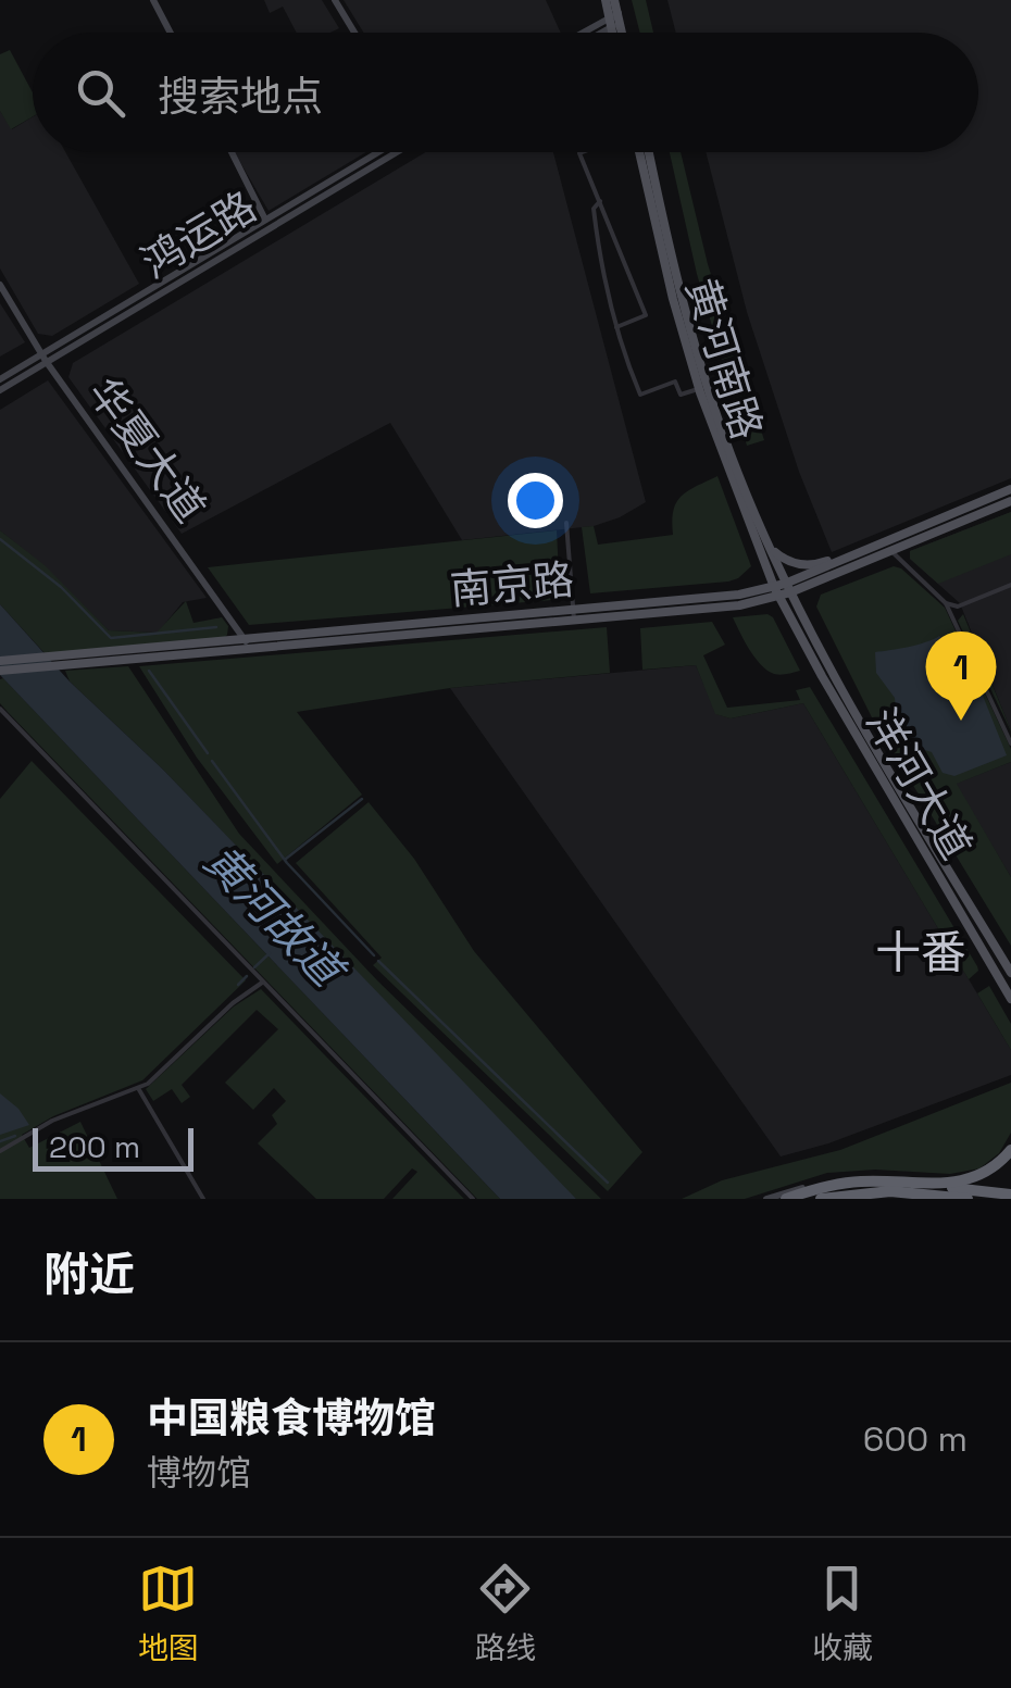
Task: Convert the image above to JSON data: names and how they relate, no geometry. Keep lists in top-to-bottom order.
{
  "streets": {
    "main road": ["黄河南路", "南京路", "洋河大道"],
    "street": ["鸿运路", "华夏大道"]
  },
  "crossings": [
    ["鸿运路", "华夏大道"],
    ["黄河南路", "南京路"],
    ["黄河南路", "洋河大道"],
    ["华夏大道", "南京路"],
    ["南京路", "洋河大道"]
  ],
  "districts": ["十番"],
  "water": ["黄河故道"],
  "scale_bar": "200 m",
  "page": {
    "search": "搜索地点",
    "pins": "1",
    "scale": "200 m",
    "heading": "附近",
    "list": [
      {
        "mark": "1",
        "name": "中国粮食博物馆",
        "note": "博物馆",
        "value": "600 m"
      }
    ],
    "nav": ["地图", "路线", "收藏"]
  }
}
